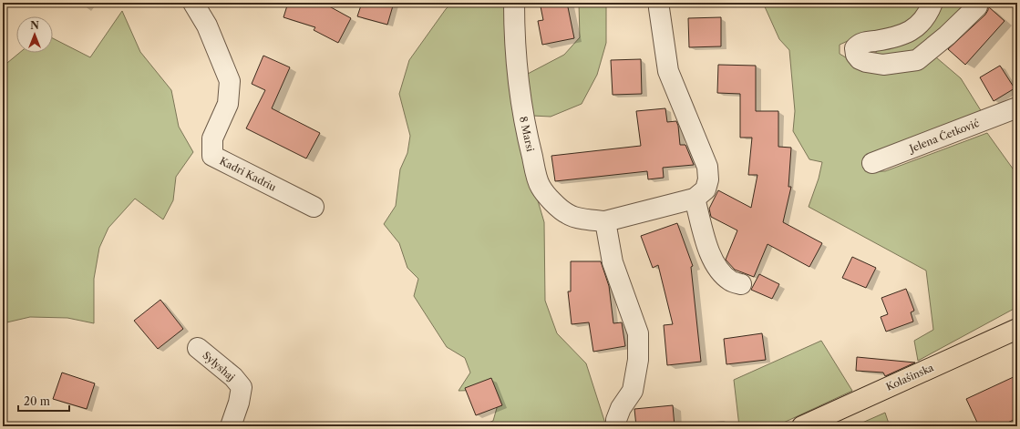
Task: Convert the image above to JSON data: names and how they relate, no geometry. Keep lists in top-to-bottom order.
{
  "streets": {
    "main road": ["Kolašinska"],
    "street": [
      "8 Marsi",
      "Jelena Ćetković",
      "Kadri Kadriu",
      "Sylyshaj"
    ]
  },
  "scale_bar": "20 m",
  "north": "top"
}
